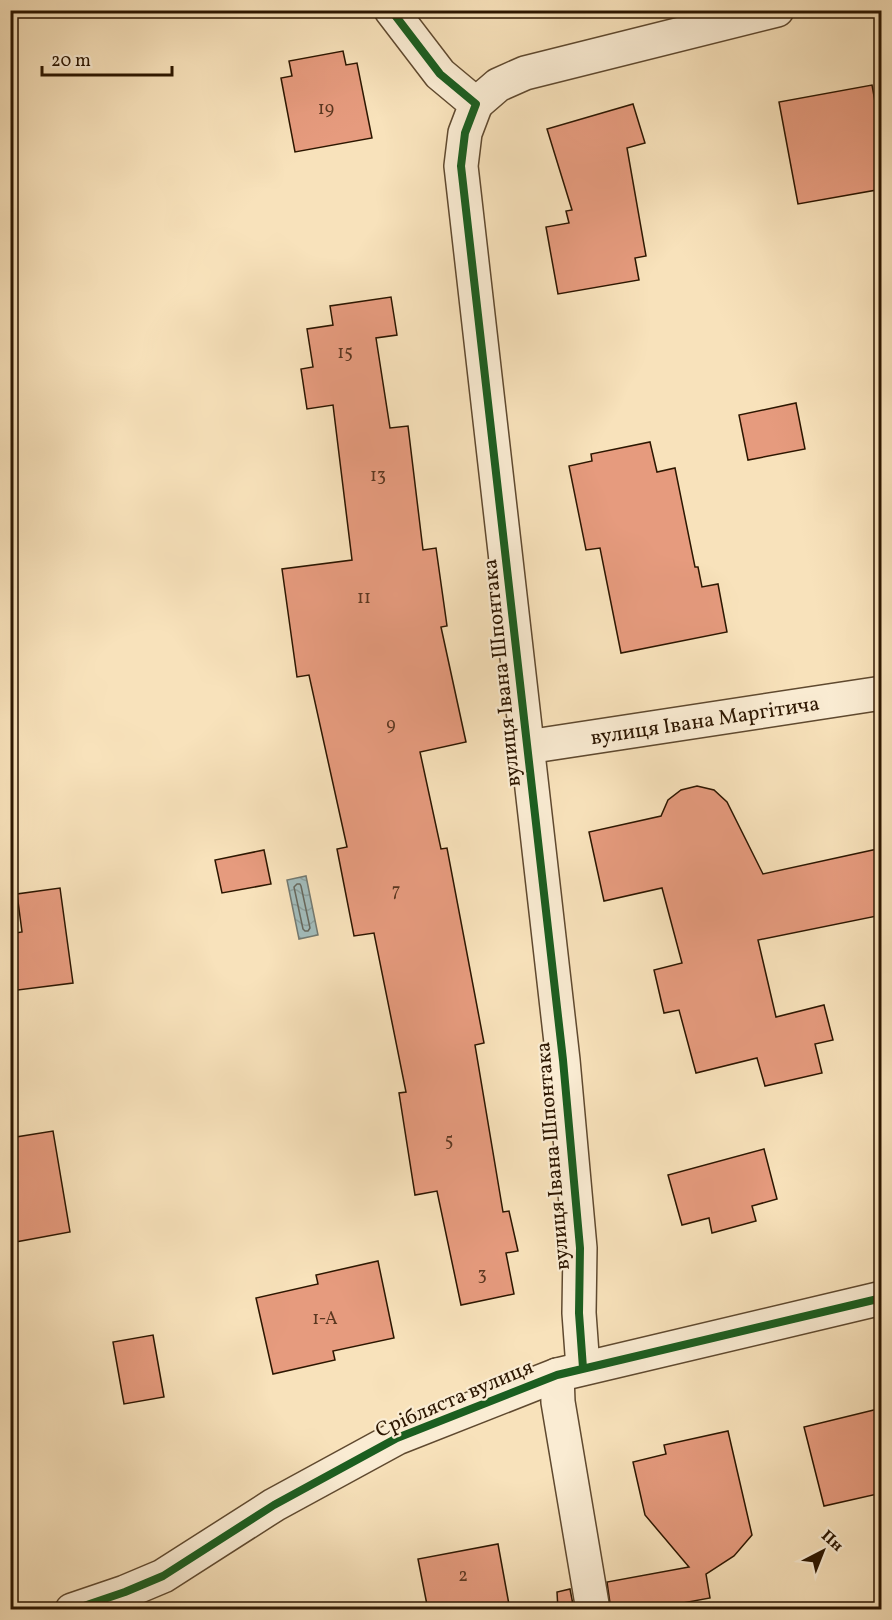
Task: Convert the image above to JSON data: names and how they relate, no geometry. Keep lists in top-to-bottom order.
{
  "streets": {
    "street": ["вулиця Івана Шпонтака", "вулиця Івана Маргітича", "Срібляста вулиця"]
  },
  "crossings": [
    ["вулиця Івана Шпонтака", "вулиця Івана Маргітича"],
    ["вулиця Івана Шпонтака", "Срібляста вулиця"]
  ],
  "house_numbers": [
    "19",
    "15",
    "13",
    "11",
    "9",
    "7",
    "5",
    "3",
    "1-А",
    "2"
  ],
  "scale_bar": "20 m",
  "north": "top right"
}
